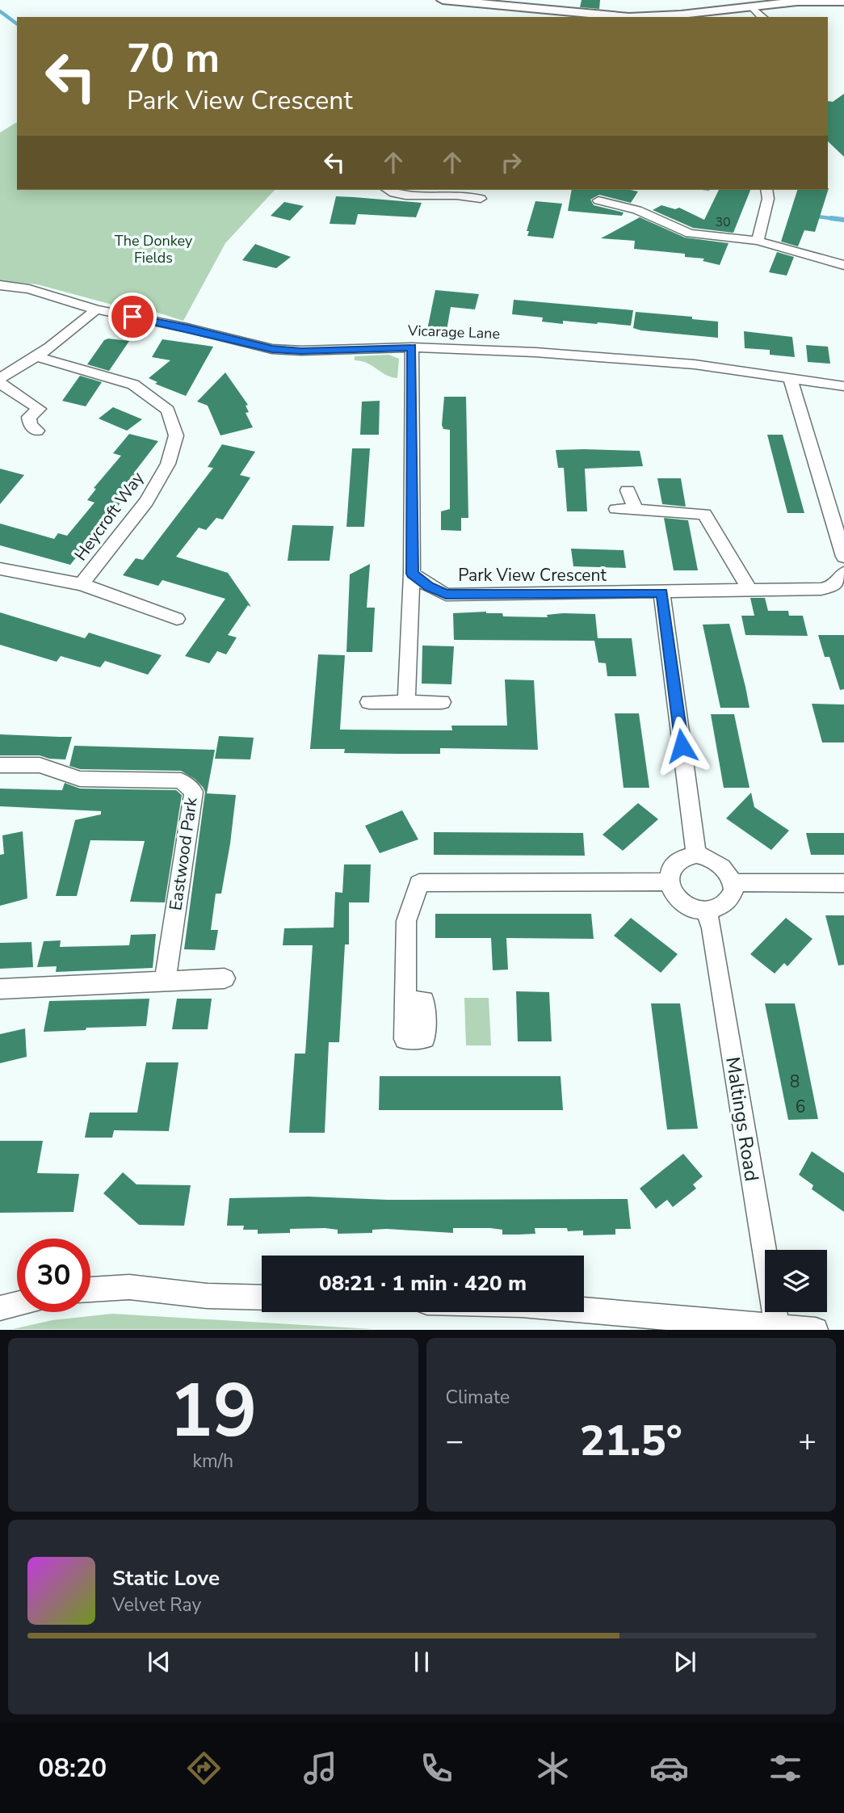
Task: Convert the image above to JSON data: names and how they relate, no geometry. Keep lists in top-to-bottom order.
{
  "streets": {
    "street": [
      "Vicarage Lane",
      "Heycroft Way",
      "Park View Crescent",
      "Eastwood Park",
      "Maltings Road"
    ]
  },
  "parks": ["The Donkey Fields"],
  "house_numbers": ["30", "8", "6"],
  "page": {
    "turn": ["70 m", "Park View Crescent"],
    "limit": "30",
    "trip": "08:21 · 1 min · 420 m",
    "tile": [
      ["19", "km/h"],
      "Climate"
    ],
    "heat": ["−", "21.5°", "+"],
    "song": ["Static Love", "Velvet Ray"],
    "tabs": "08:20"
  }
}
